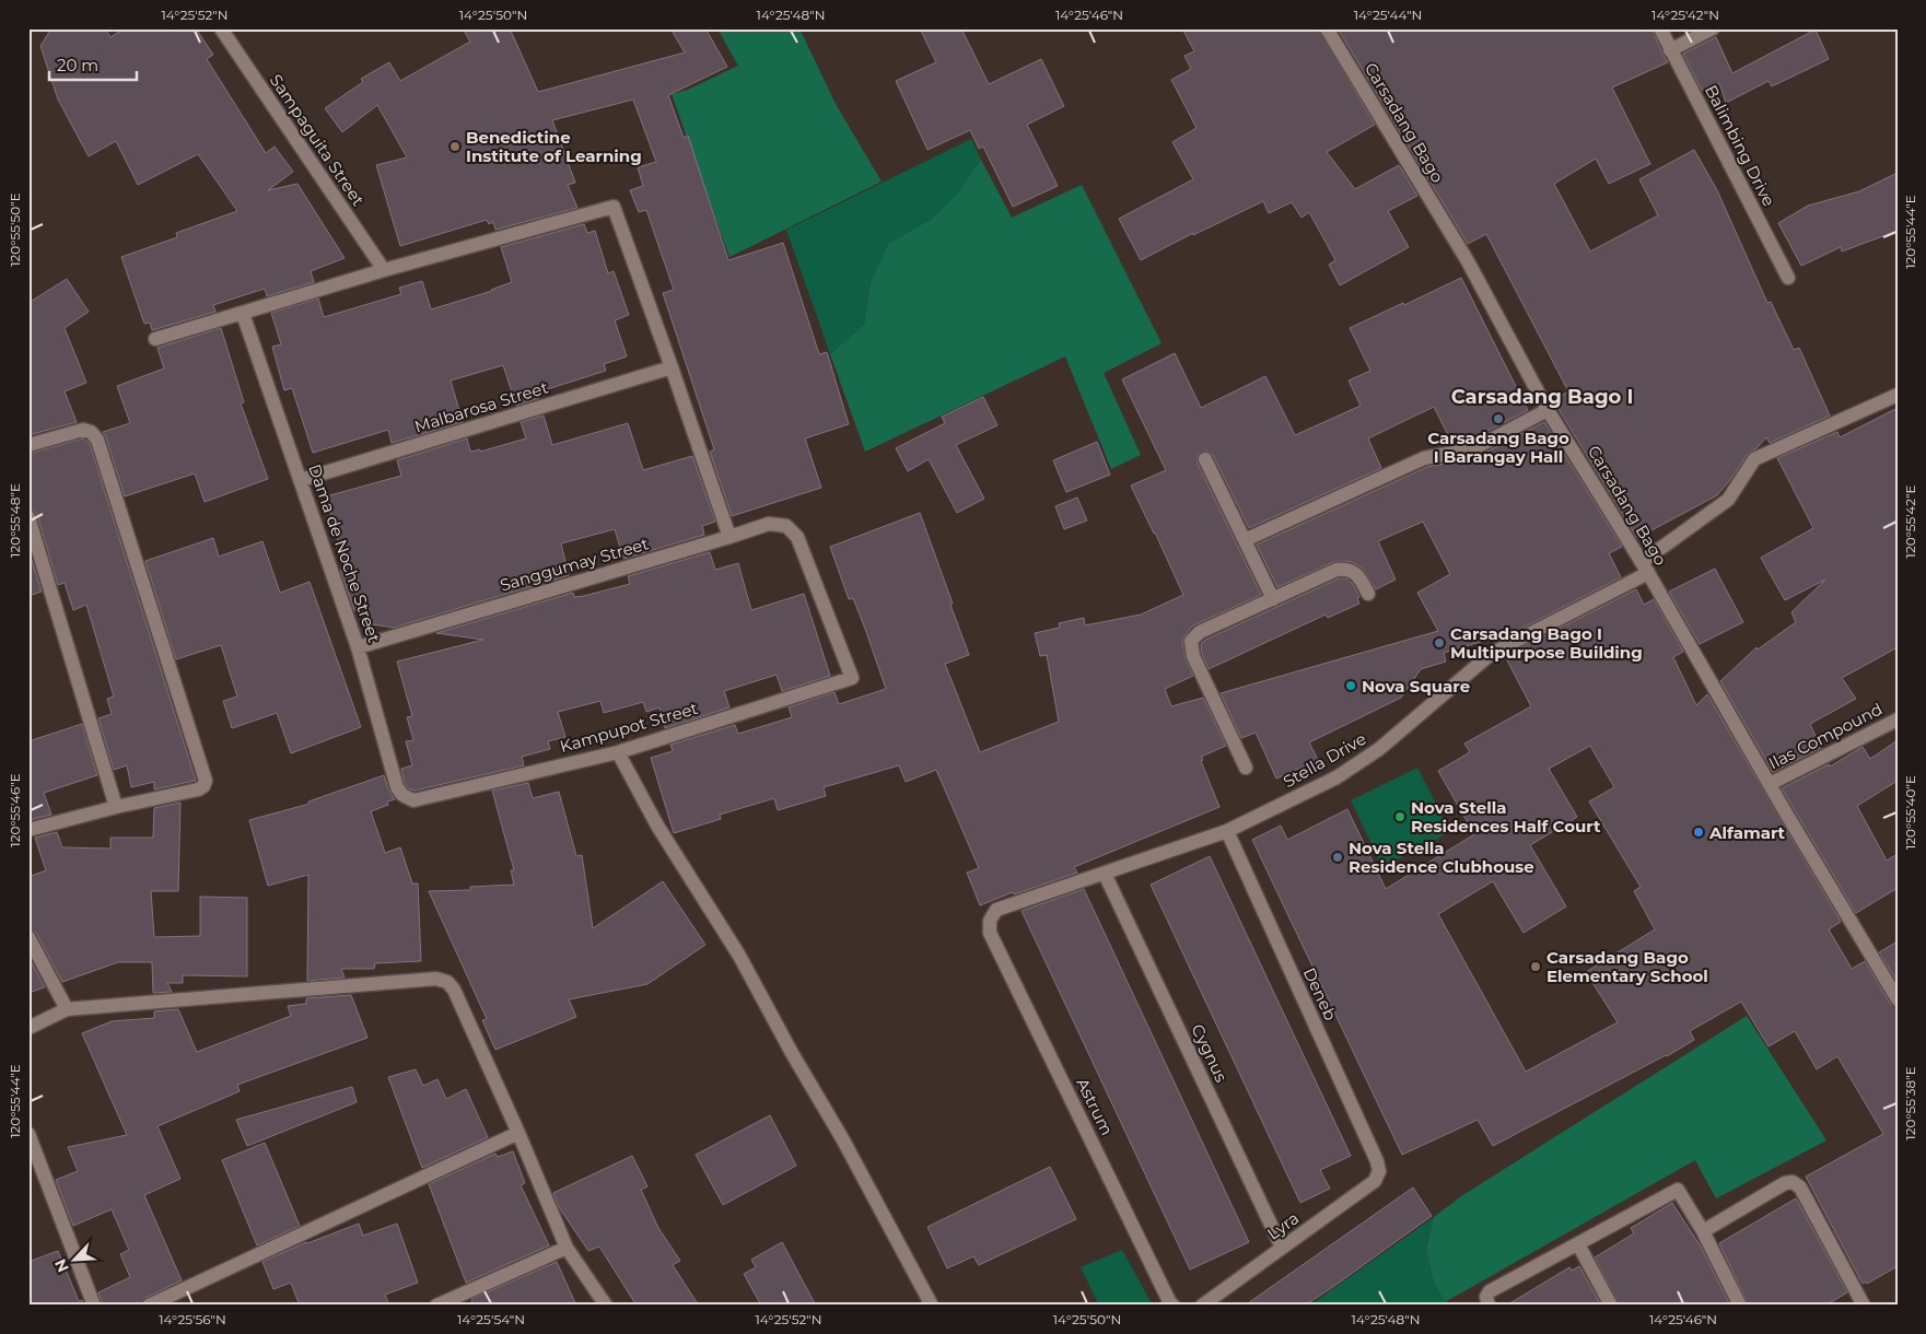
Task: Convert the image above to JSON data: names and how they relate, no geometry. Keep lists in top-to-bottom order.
{
  "streets": {
    "street": [
      "Carsadang Bago",
      "Sampaguita Street",
      "Balimbing Drive",
      "Malbarosa Street",
      "Dama de Noche Street",
      "Sanggumay Street",
      "Kampupot Street",
      "Ilas Compound",
      "Stella Drive",
      "Deneb",
      "Cygnus",
      "Astrum",
      "Lyra"
    ]
  },
  "crossings": [
    ["Carsadang Bago", "Ilas Compound"],
    ["Carsadang Bago", "Stella Drive"],
    ["Malbarosa Street", "Dama de Noche Street"],
    ["Dama de Noche Street", "Sanggumay Street"],
    ["Dama de Noche Street", "Kampupot Street"],
    ["Sanggumay Street", "Kampupot Street"],
    ["Stella Drive", "Deneb"],
    ["Stella Drive", "Cygnus"],
    ["Stella Drive", "Astrum"],
    ["Deneb", "Lyra"],
    ["Cygnus", "Lyra"]
  ],
  "districts": ["Carsadang Bago I"],
  "places": [
    "Benedictine Institute of Learning",
    "Carsadang Bago I Barangay Hall",
    "Carsadang Bago I Multipurpose Building",
    "Nova Square",
    "Nova Stella Residences Half Court",
    "Alfamart",
    "Nova Stella Residence Clubhouse",
    "Carsadang Bago Elementary School"
  ],
  "scale_bar": "20 m",
  "north": "bottom left",
  "coordinates": [
    "14°25'52\"N",
    "14°25'50\"N",
    "14°25'48\"N",
    "14°25'46\"N",
    "14°25'44\"N",
    "14°25'42\"N",
    "120°55'50\"E",
    "120°55'44\"E",
    "120°55'48\"E",
    "120°55'42\"E",
    "120°55'46\"E",
    "120°55'40\"E",
    "120°55'38\"E",
    "14°25'56\"N",
    "14°25'54\"N"
  ]
}
